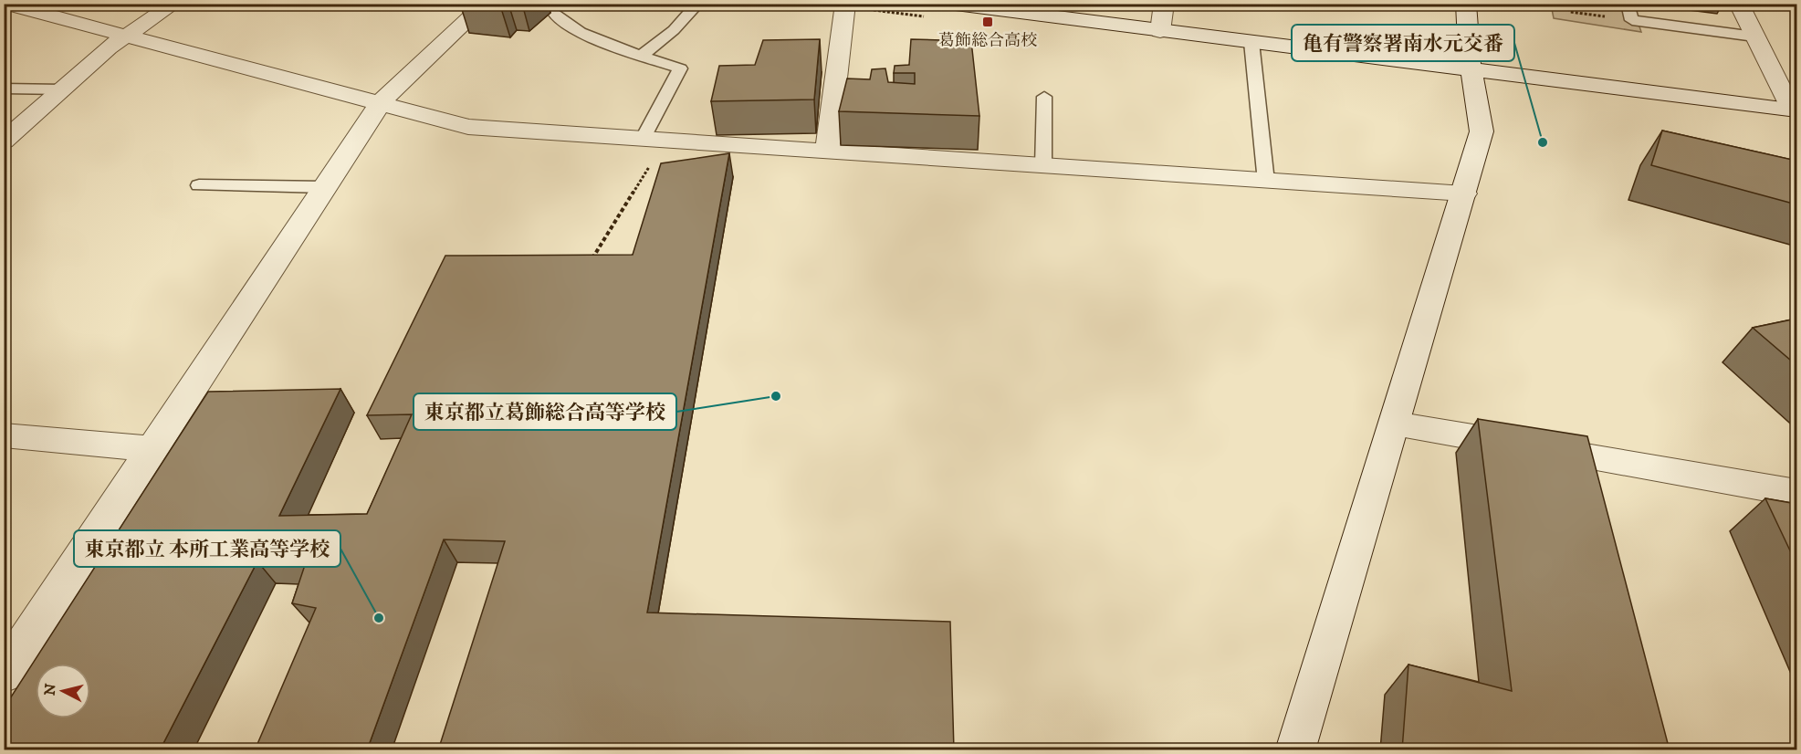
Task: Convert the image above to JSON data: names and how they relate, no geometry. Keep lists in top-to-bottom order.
{
  "places": {
    "transit": ["葛飾総合高校"],
    "other": ["亀有警察署南水元交番", "東京都立葛飾総合高等学校", "東京都立 本所工業高等学校"]
  },
  "north": "left"
}
